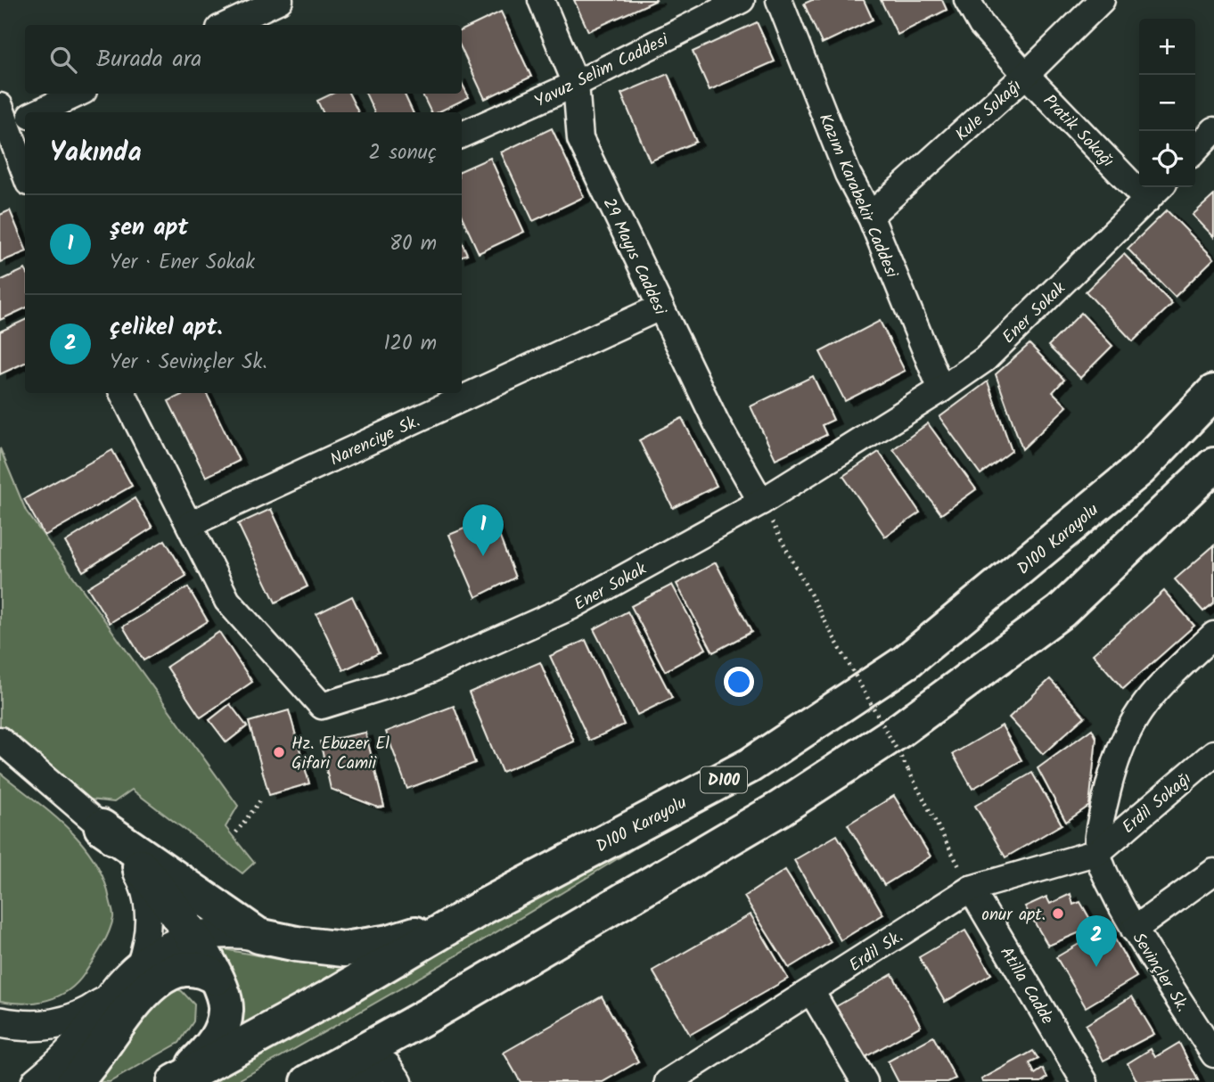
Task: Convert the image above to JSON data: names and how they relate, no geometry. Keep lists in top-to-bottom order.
{
  "streets": {
    "highway": ["D100 Karayolu", "D100"],
    "street": [
      "Yavuz Selim Caddesi",
      "Kule Sokağı",
      "Pratik Sokağı",
      "Kazım Karabekir Caddesi",
      "29 Mayıs Caddesi",
      "Ener Sokak",
      "Narenciye Sk.",
      "Erdil Sokağı",
      "Erdil Sk.",
      "Sevinçler Sk.",
      "Atilla Cadde"
    ]
  },
  "crossings": [
    ["Yavuz Selim Caddesi", "29 Mayıs Caddesi"],
    ["Kule Sokağı", "Pratik Sokağı"],
    ["Kule Sokağı", "Kazım Karabekir Caddesi"],
    ["Pratik Sokağı", "Ener Sokak"],
    ["Kazım Karabekir Caddesi", "Ener Sokak"],
    ["29 Mayıs Caddesi", "Ener Sokak"],
    ["29 Mayıs Caddesi", "Narenciye Sk."],
    ["Ener Sokak", "Narenciye Sk."],
    ["Erdil Sokağı", "Erdil Sk."],
    ["Erdil Sokağı", "Sevinçler Sk."],
    ["Erdil Sk.", "Sevinçler Sk."],
    ["Erdil Sk.", "Atilla Cadde"]
  ],
  "places": ["Hz. Ebuzer El Gifari Camii", "onur apt."],
  "page": {
    "map_buttons": ["+", "−"],
    "search": "Burada ara",
    "heading": ["Yakında", "2 sonuç"],
    "list": [
      {
        "mark": "1",
        "name": "şen apt",
        "note": "Yer · Ener Sokak",
        "value": "80 m"
      },
      {
        "mark": "2",
        "name": "çelikel apt.",
        "note": "Yer · Sevinçler Sk.",
        "value": "120 m"
      }
    ],
    "pins": ["1", "2"]
  }
}
